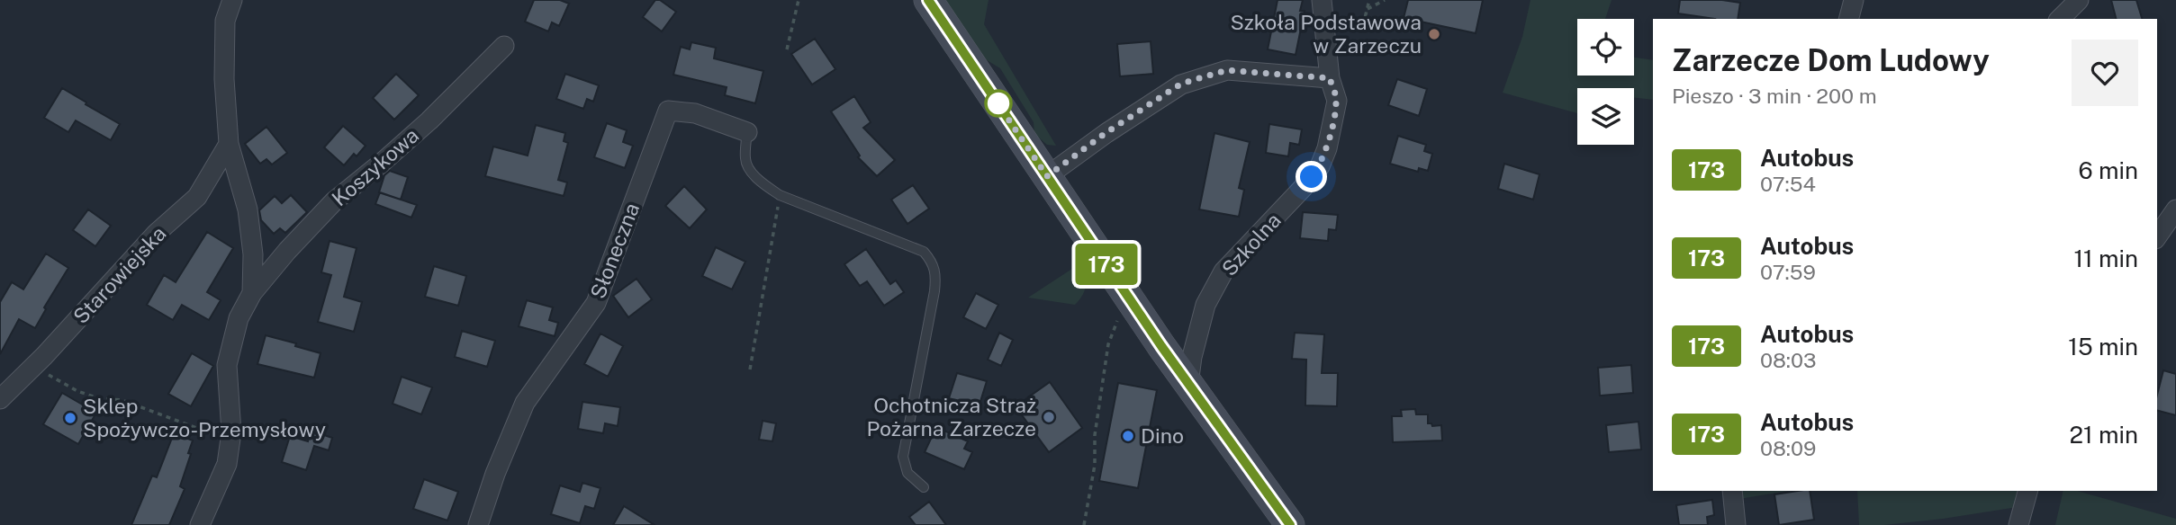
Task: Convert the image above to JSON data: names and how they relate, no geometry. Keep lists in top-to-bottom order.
{
  "streets": {
    "street": [
      "Koszykowa",
      "Szkolna",
      "Słoneczna",
      "Starowiejska"
    ]
  },
  "places": [
    "Szkoła Podstawowa w Zarzeczu",
    "Ochotnicza Straż Pożarna Zarzecze",
    "Sklep Spożywczo-Przemysłowy",
    "Dino"
  ],
  "lines": ["bus line 173"],
  "page": {
    "on_map": "173",
    "heading": ["Zarzecze Dom Ludowy", "Pieszo · 3 min · 200 m"],
    "list": [
      {
        "mark": "173",
        "name": "Autobus",
        "note": "07:54",
        "value": "6 min"
      },
      {
        "mark": "173",
        "name": "Autobus",
        "note": "07:59",
        "value": "11 min"
      },
      {
        "mark": "173",
        "name": "Autobus",
        "note": "08:03",
        "value": "15 min"
      },
      {
        "mark": "173",
        "name": "Autobus",
        "note": "08:09",
        "value": "21 min"
      }
    ]
  }
}
